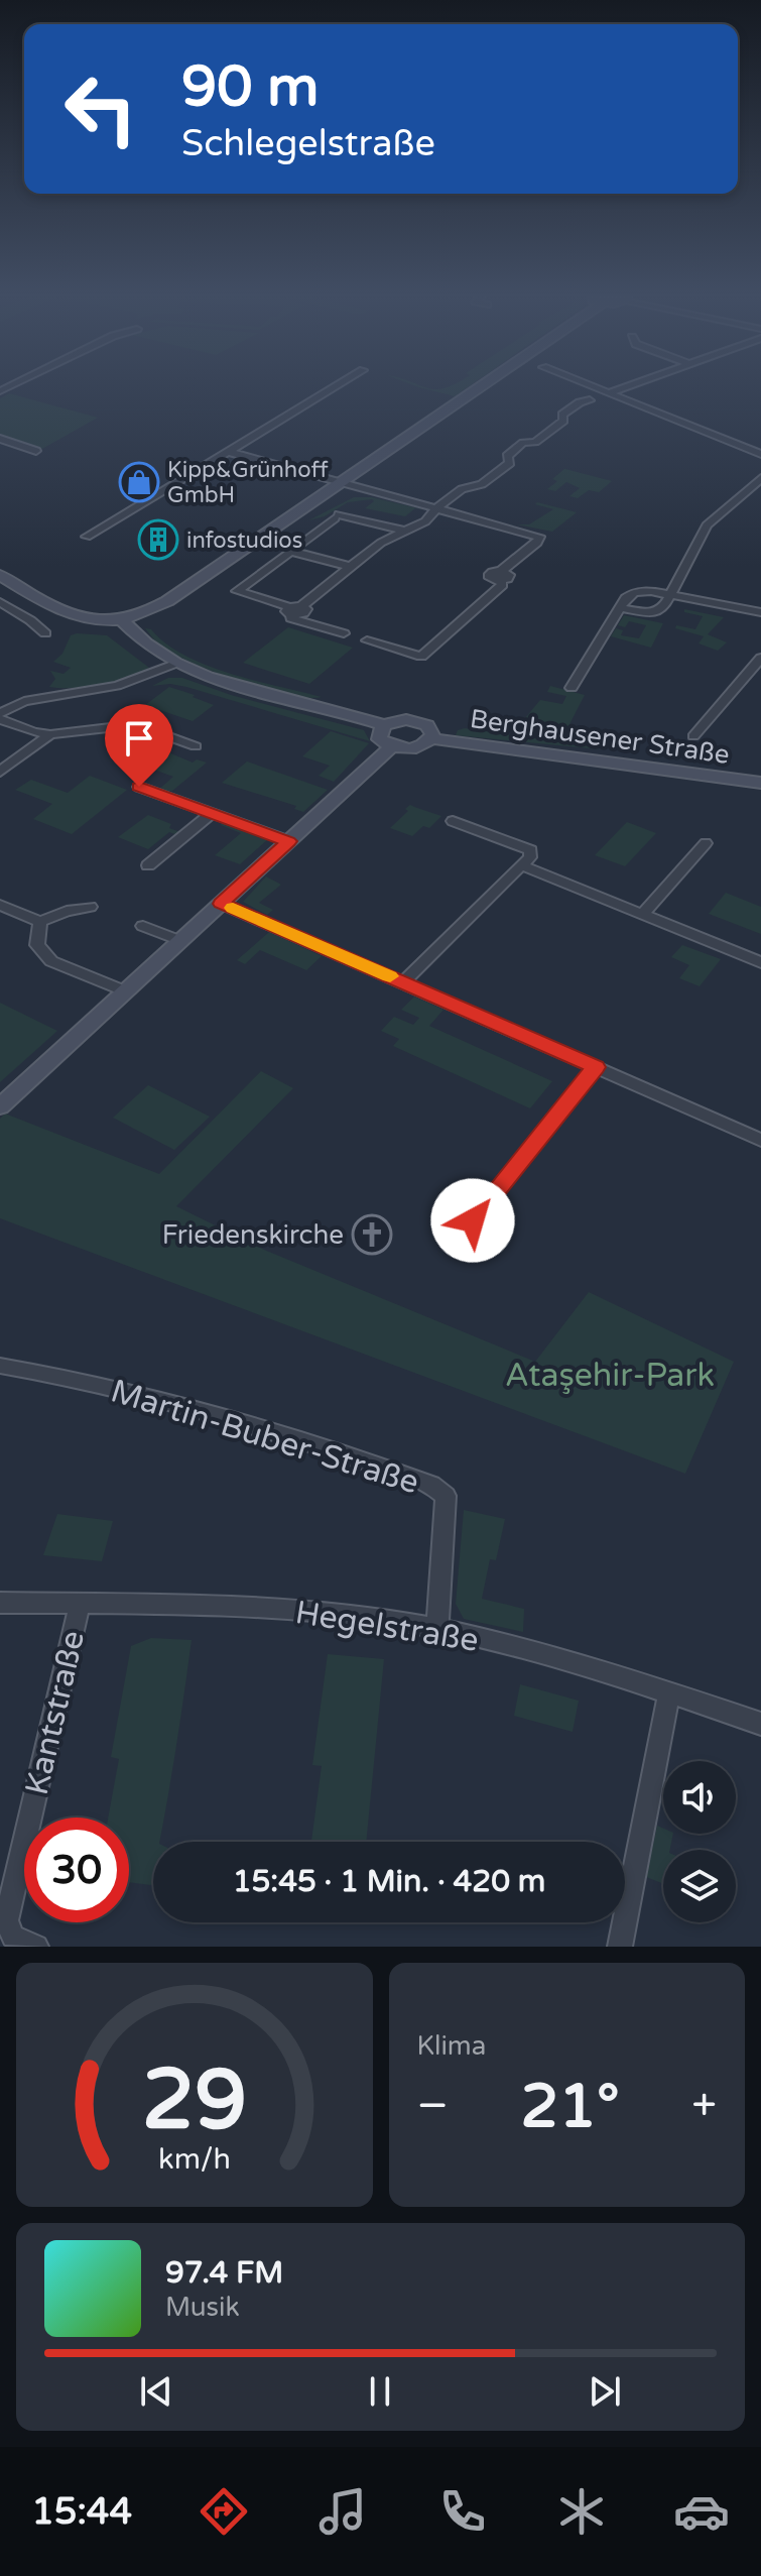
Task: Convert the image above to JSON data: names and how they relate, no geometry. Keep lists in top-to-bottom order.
{
  "streets": {
    "street": [
      "Berghausener Straße",
      "Martin-Buber-Straße",
      "Hegelstraße",
      "Kantstraße"
    ]
  },
  "crossings": [
    ["Martin-Buber-Straße", "Hegelstraße"],
    ["Hegelstraße", "Kantstraße"]
  ],
  "parks": ["Ataşehir-Park"],
  "places": {
    "shop": ["Kipp&Grünhoff GmbH"],
    "building": ["infostudios"],
    "church": ["Friedenskirche"]
  },
  "page": {
    "turn": ["90 m", "Schlegelstraße"],
    "limit": "30",
    "trip": "15:45 · 1 Min. · 420 m",
    "tile": "Klima",
    "heat": ["−", "21°", "+"],
    "song": ["97.4 FM", "Musik"],
    "tabs": "15:44",
    "gauge": ["29", "km/h"]
  }
}
